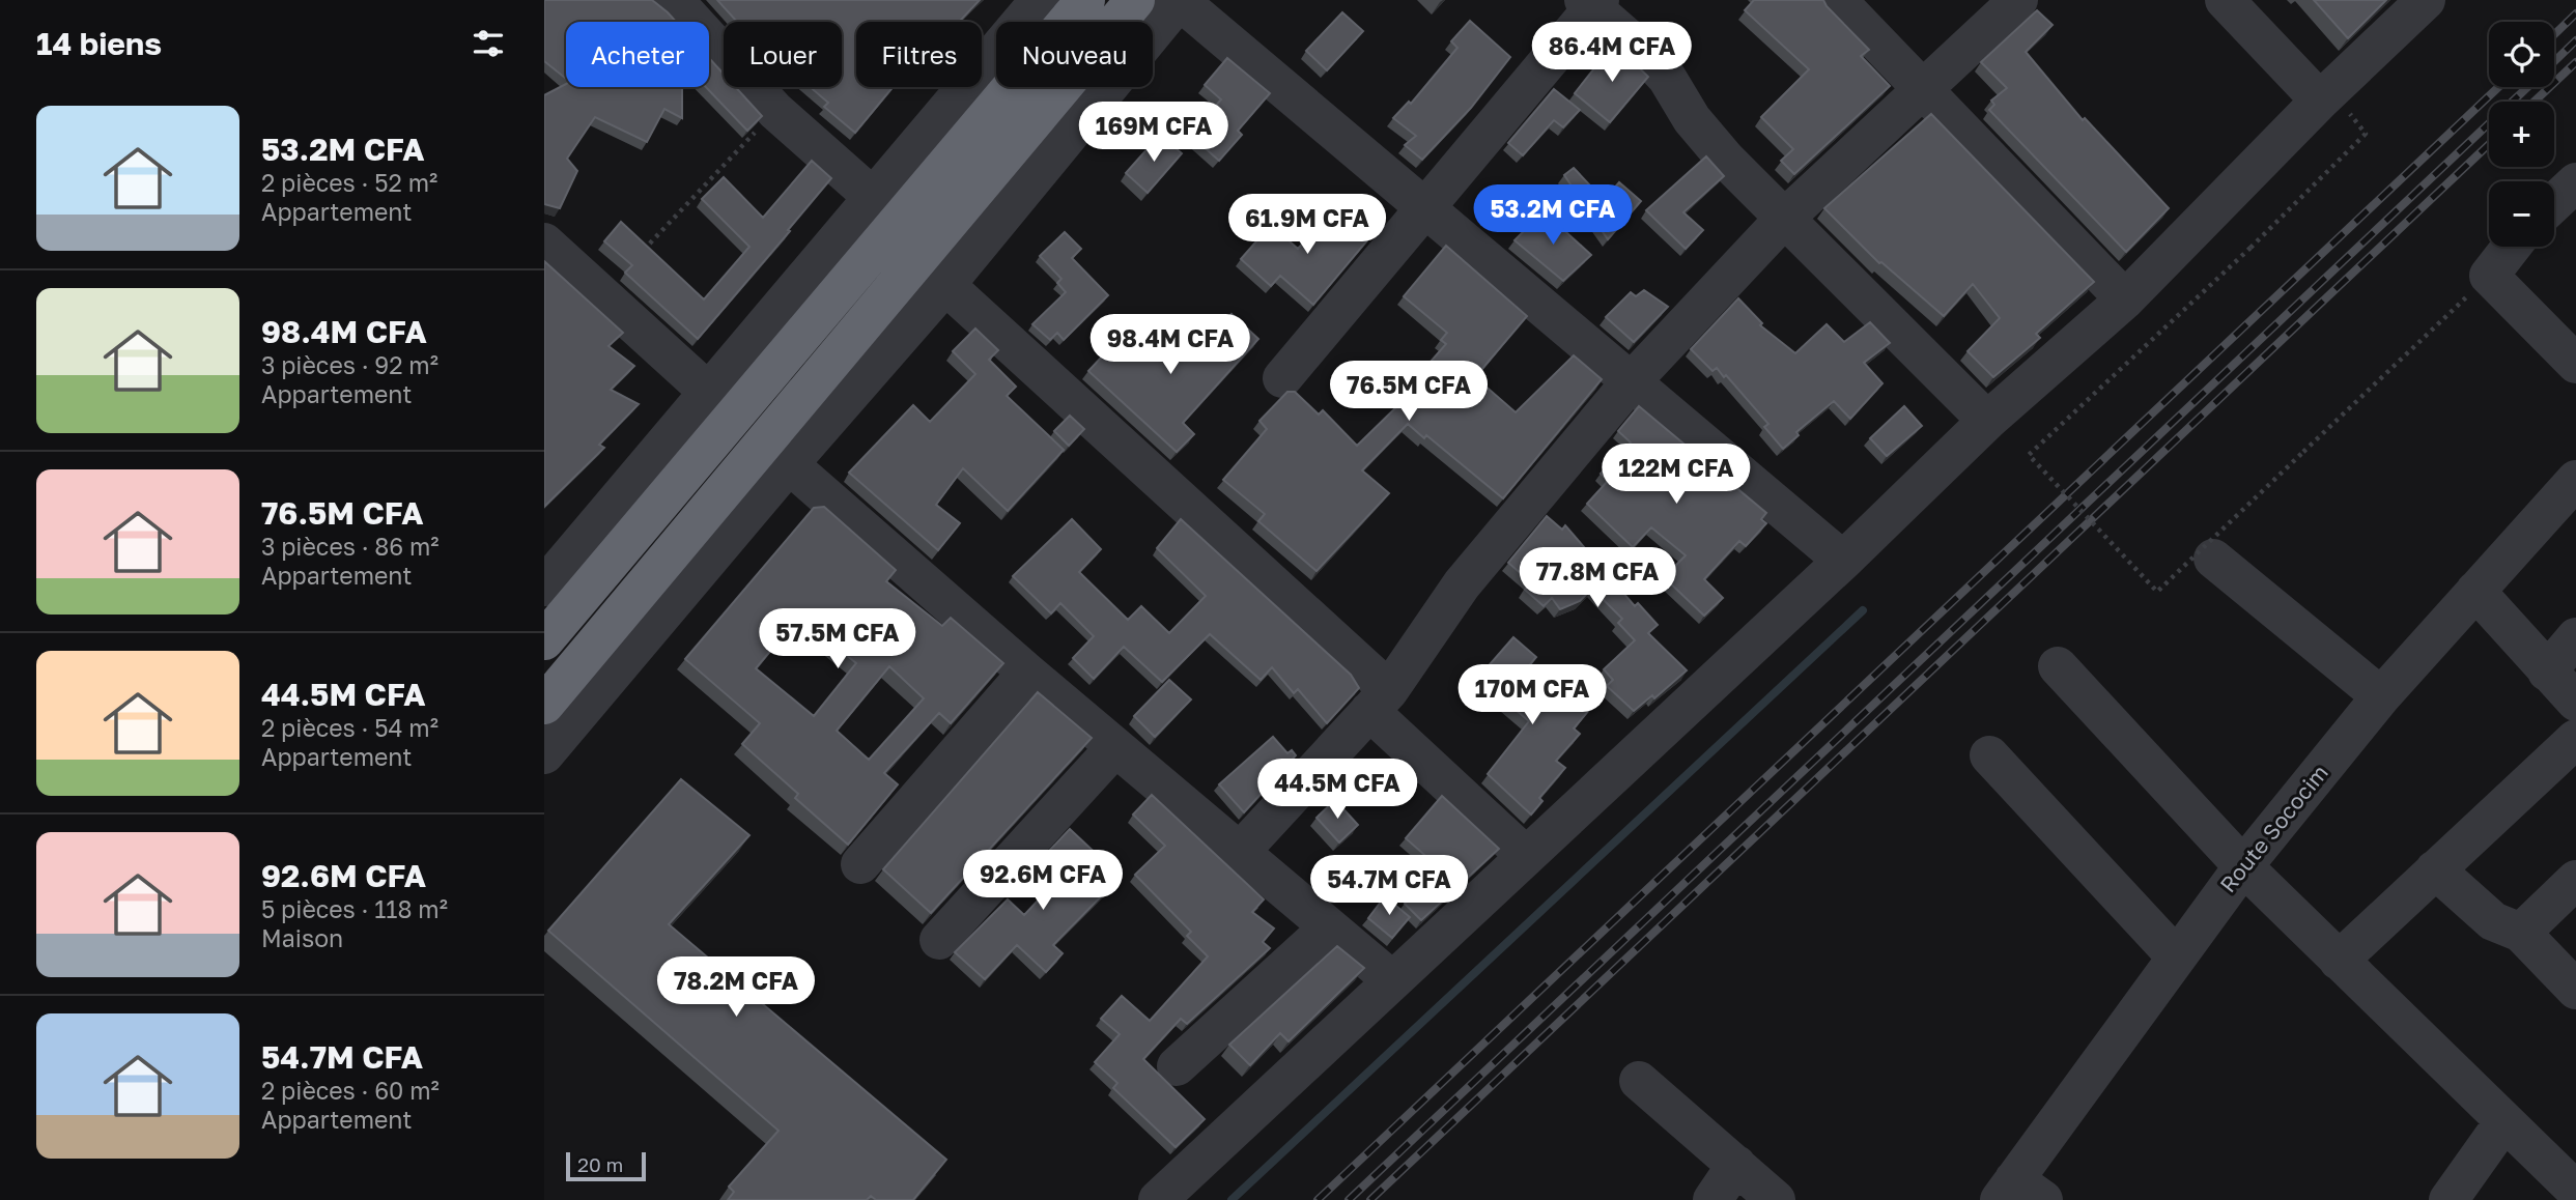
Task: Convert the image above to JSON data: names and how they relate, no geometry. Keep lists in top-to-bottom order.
{
  "streets": {
    "street": ["Route Sococim"]
  },
  "scale_bar": "20 m",
  "page": {
    "heading": "14 biens",
    "map_buttons": ["+", "−"],
    "price": [
      "86.4M CFA",
      "169M CFA",
      "53.2M CFA",
      "61.9M CFA",
      "98.4M CFA",
      "76.5M CFA",
      "122M CFA",
      "77.8M CFA",
      "57.5M CFA",
      "170M CFA",
      "44.5M CFA",
      "92.6M CFA",
      "54.7M CFA",
      "78.2M CFA"
    ],
    "chip": [
      "Acheter",
      "Louer",
      "Filtres",
      "Nouveau"
    ],
    "list": [
      {
        "name": "53.2M CFA",
        "note": "2 pièces · 52 m² · Appartement"
      },
      {
        "name": "98.4M CFA",
        "note": "3 pièces · 92 m² · Appartement"
      },
      {
        "name": "76.5M CFA",
        "note": "3 pièces · 86 m² · Appartement"
      },
      {
        "name": "44.5M CFA",
        "note": "2 pièces · 54 m² · Appartement"
      },
      {
        "name": "92.6M CFA",
        "note": "5 pièces · 118 m² · Maison"
      },
      {
        "name": "54.7M CFA",
        "note": "2 pièces · 60 m² · Appartement"
      }
    ],
    "scale": "20 m"
  }
}
